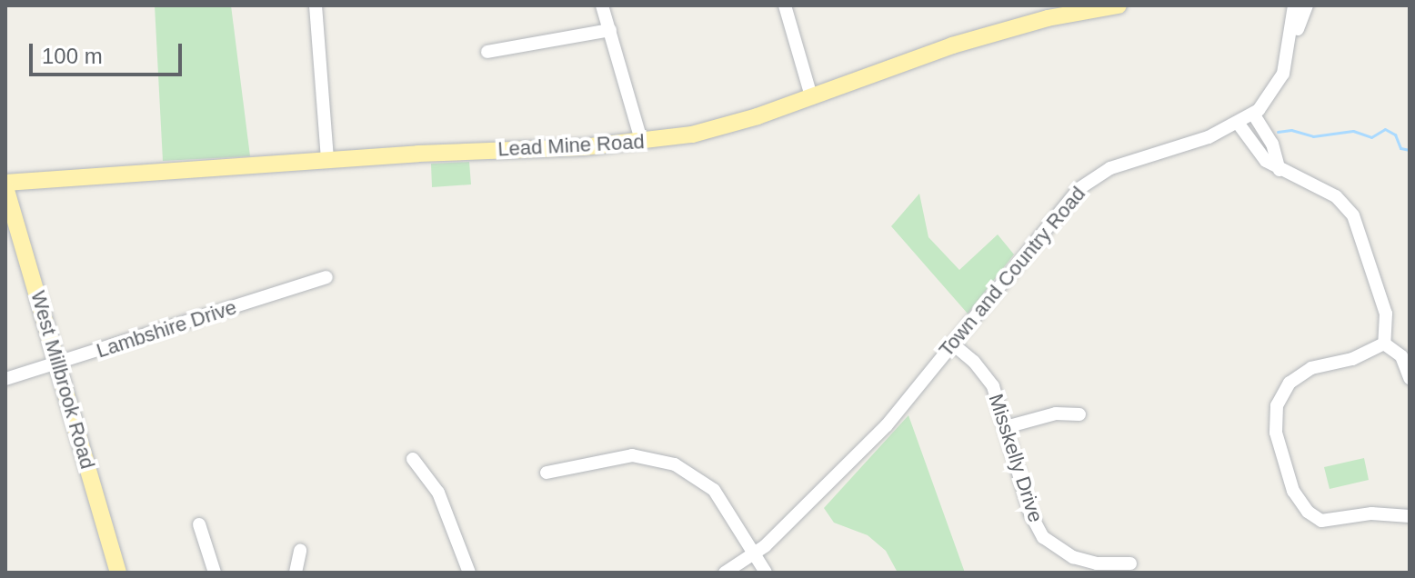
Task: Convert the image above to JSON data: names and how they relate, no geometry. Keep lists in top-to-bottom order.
{
  "streets": {
    "main road": ["Lead Mine Road", "West Millbrook Road"],
    "street": ["Town and Country Road", "Lambshire Drive", "Misskelly Drive"]
  },
  "crossings": [
    ["Lead Mine Road", "West Millbrook Road"],
    ["Town and Country Road", "Misskelly Drive"],
    ["Lambshire Drive", "West Millbrook Road"]
  ],
  "scale_bar": "100 m"
}
